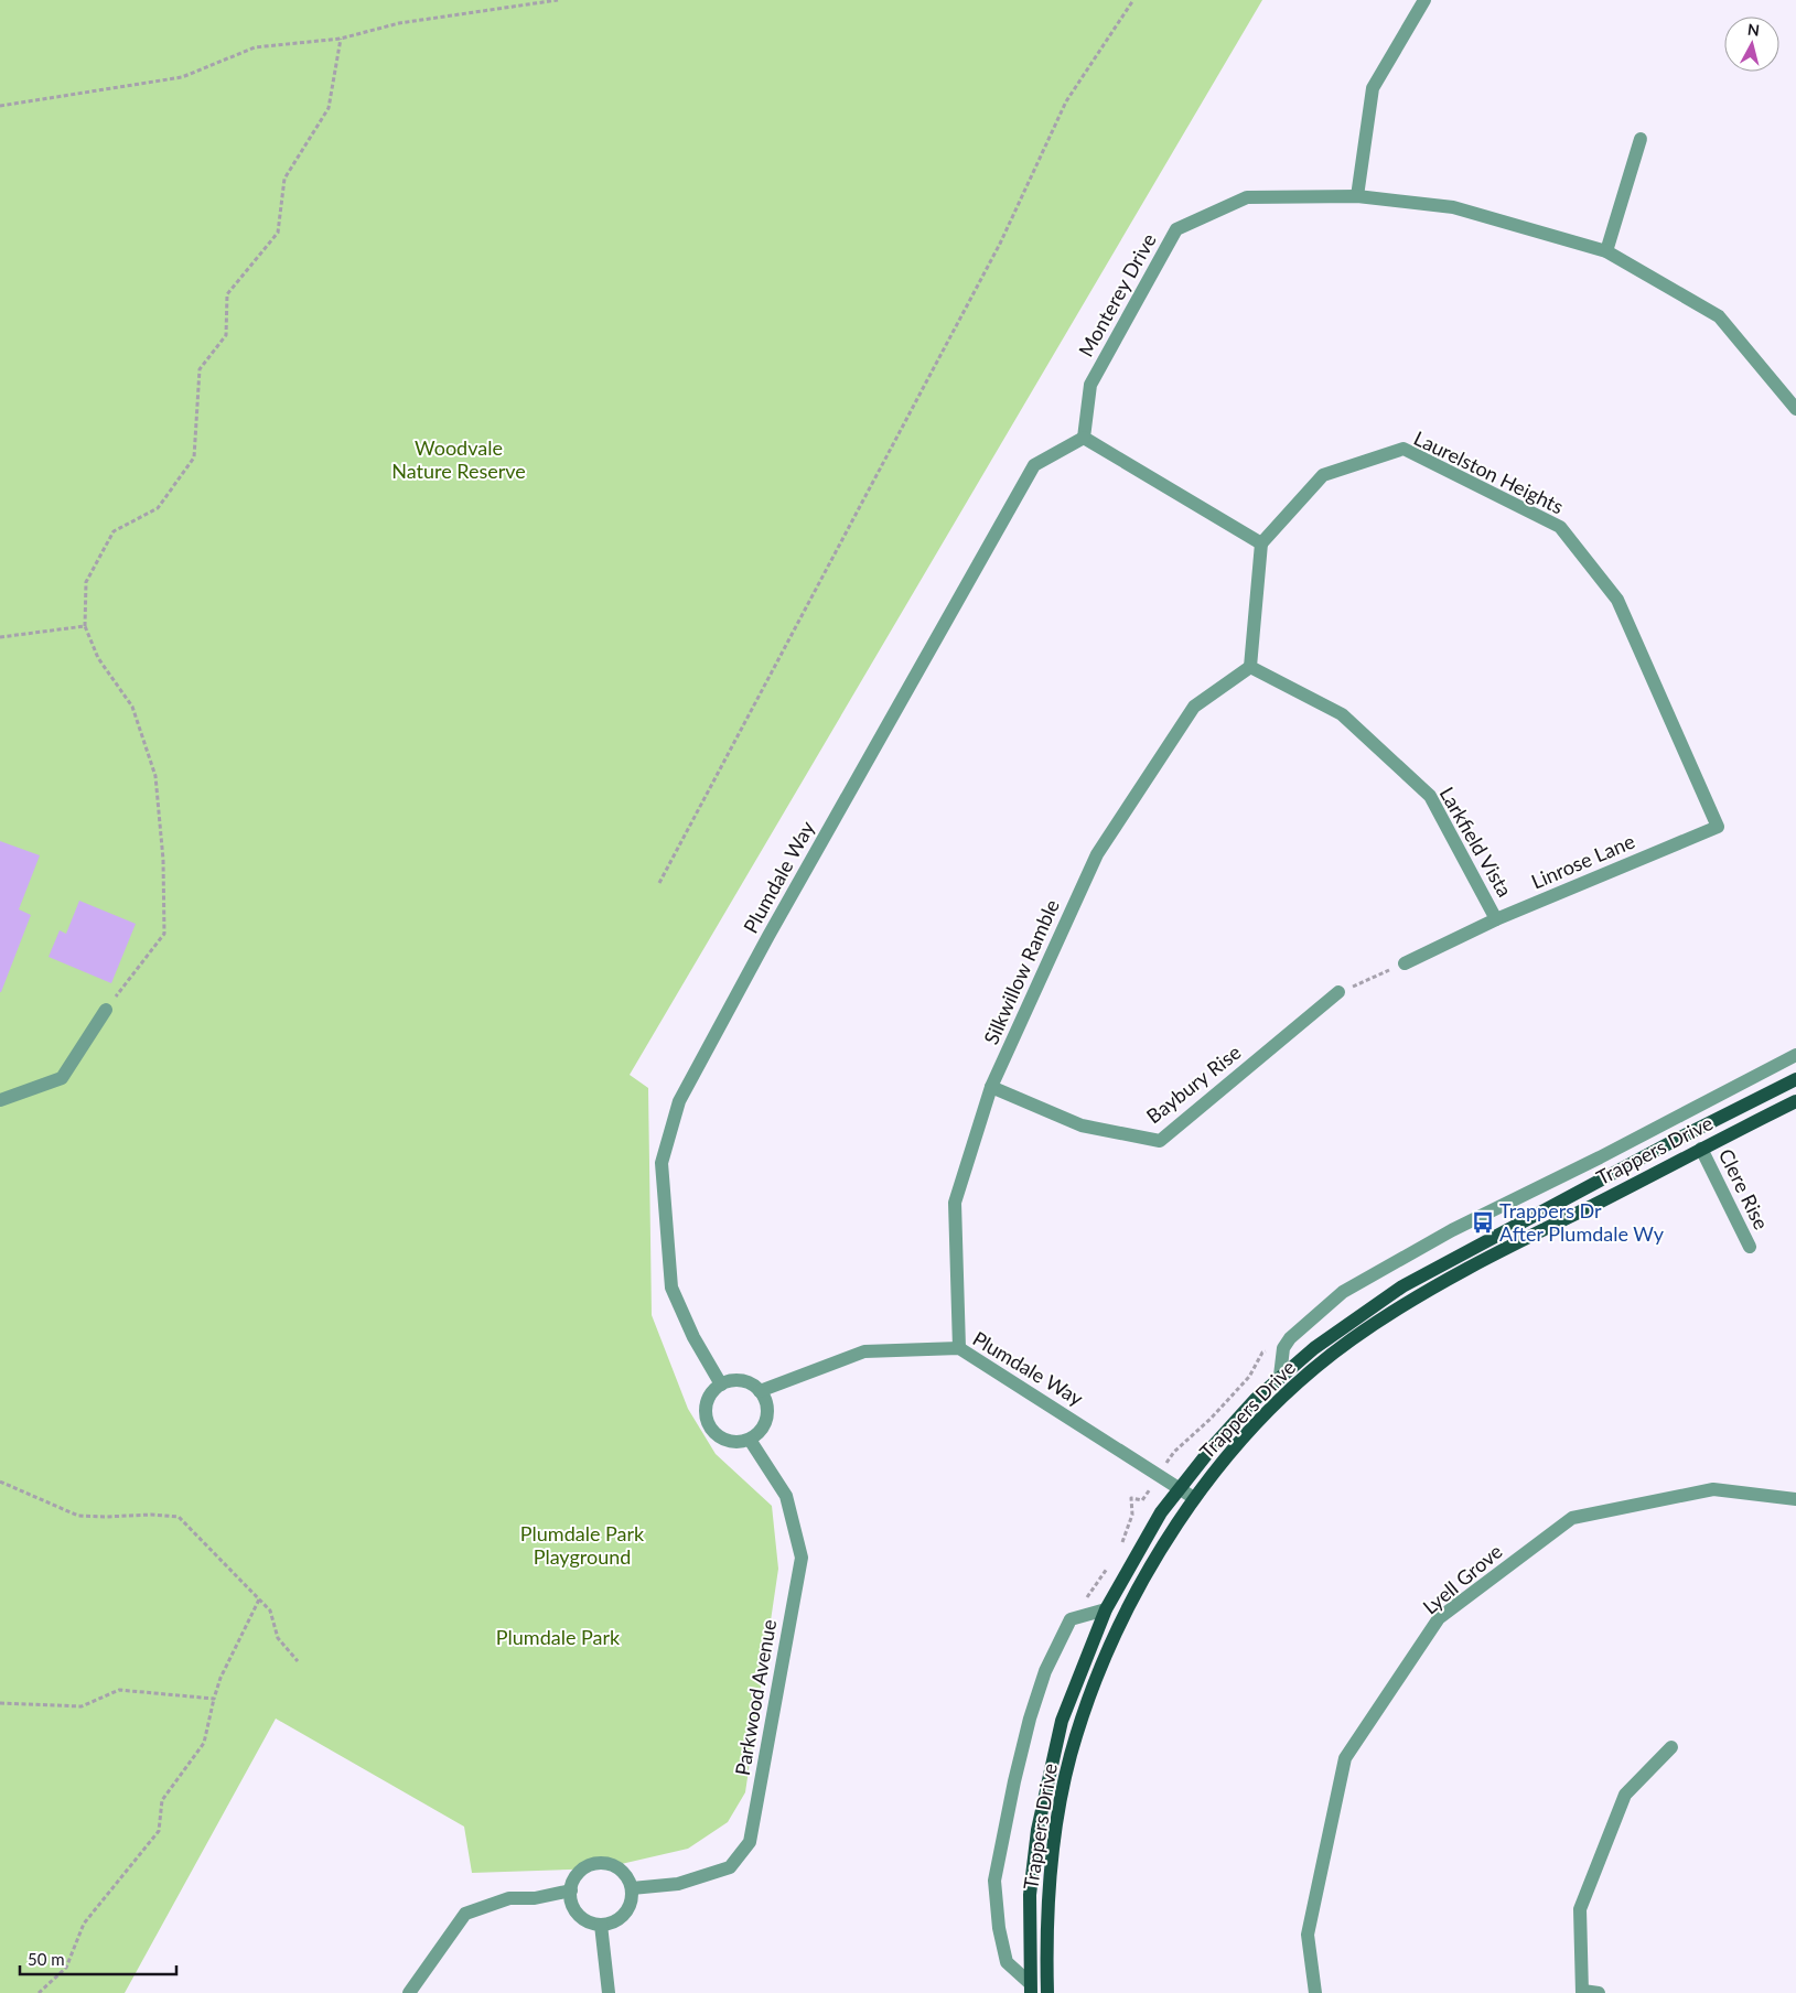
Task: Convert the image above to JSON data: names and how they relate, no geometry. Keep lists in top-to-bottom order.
{
  "streets": {
    "main road": ["Trappers Drive"],
    "street": [
      "Monterey Drive",
      "Laurelston Heights",
      "Larkfield Vista",
      "Linrose Lane",
      "Plumdale Way",
      "Silkwillow Ramble",
      "Baybury Rise",
      "Clere Rise",
      "Lyell Grove",
      "Parkwood Avenue"
    ]
  },
  "crossings": [
    ["Monterey Drive", "Plumdale Way"],
    ["Laurelston Heights", "Linrose Lane"],
    ["Larkfield Vista", "Linrose Lane"],
    ["Larkfield Vista", "Silkwillow Ramble"],
    ["Plumdale Way", "Silkwillow Ramble"],
    ["Plumdale Way", "Trappers Drive"],
    ["Plumdale Way", "Parkwood Avenue"],
    ["Silkwillow Ramble", "Baybury Rise"],
    ["Trappers Drive", "Clere Rise"]
  ],
  "parks": ["Woodvale Nature Reserve", "Plumdale Park Playground", "Plumdale Park"],
  "places": {
    "bus stop": ["Trappers Dr After Plumdale Wy"]
  },
  "scale_bar": "50 m",
  "north": "top"
}
